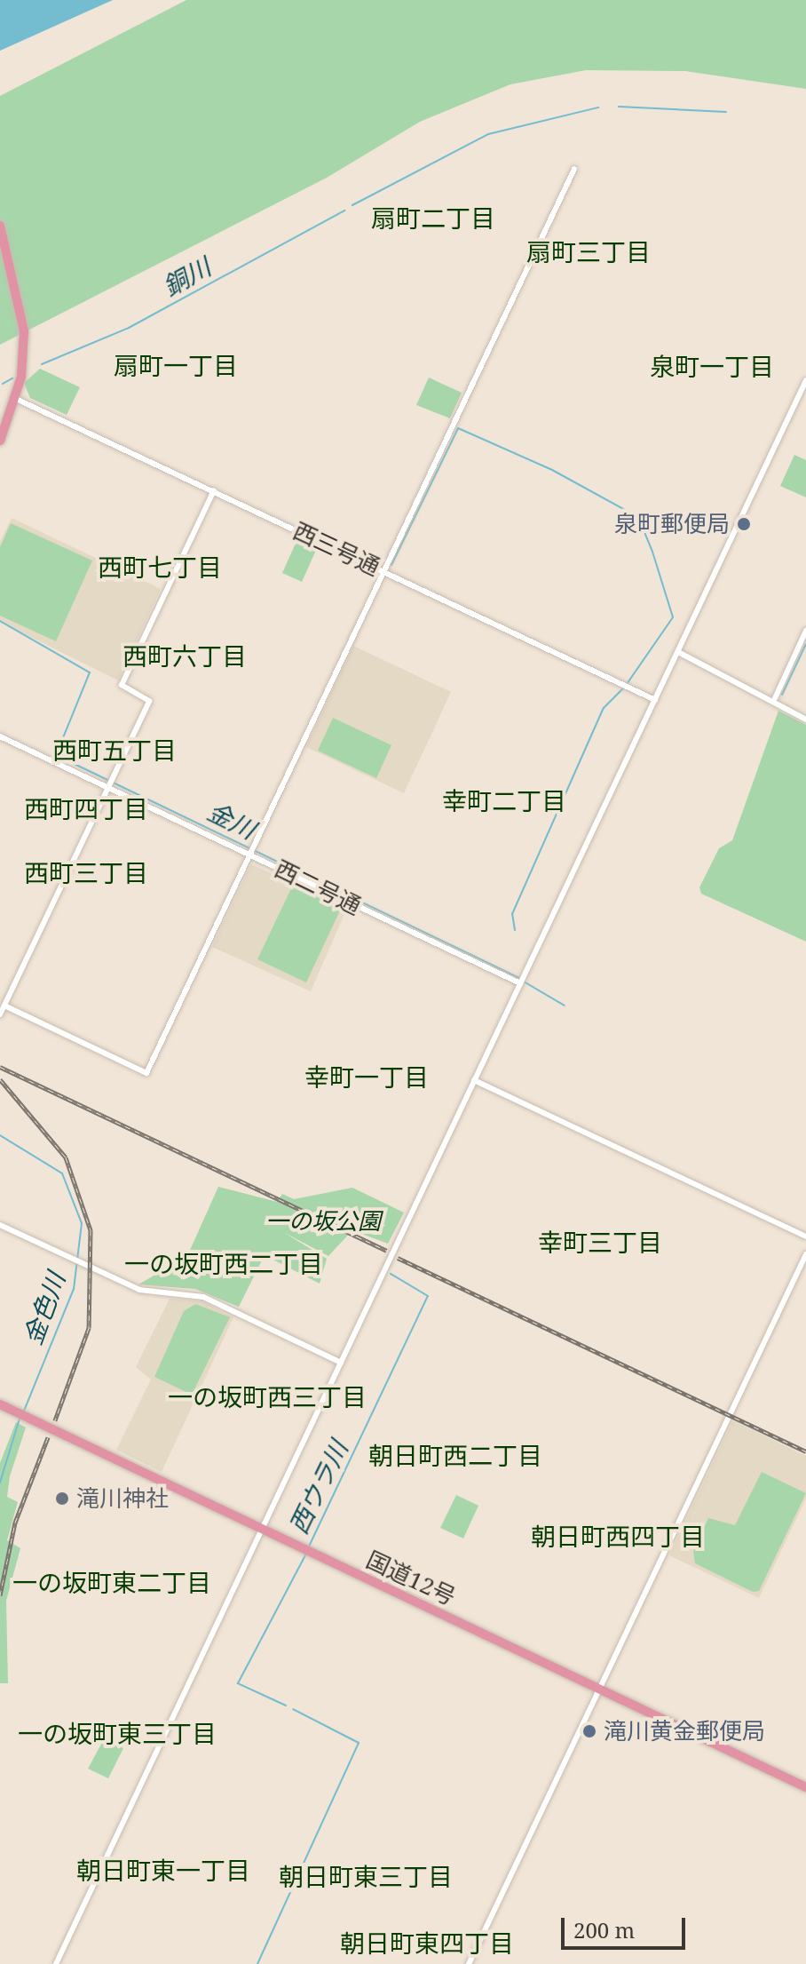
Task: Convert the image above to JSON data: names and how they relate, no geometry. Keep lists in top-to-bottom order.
{
  "streets": {
    "highway": ["国道12号"],
    "street": ["西三号通", "西二号通"]
  },
  "districts": [
    "扇町二丁目",
    "扇町三丁目",
    "扇町一丁目",
    "泉町一丁目",
    "西町七丁目",
    "西町六丁目",
    "西町五丁目",
    "幸町二丁目",
    "西町四丁目",
    "西町三丁目",
    "幸町一丁目",
    "幸町三丁目",
    "一の坂町西二丁目",
    "一の坂町西三丁目",
    "朝日町西二丁目",
    "朝日町西四丁目",
    "一の坂町東二丁目",
    "一の坂町東三丁目",
    "朝日町東一丁目",
    "朝日町東三丁目",
    "朝日町東四丁目"
  ],
  "water": [
    "銅川",
    "金川",
    "金色川",
    "西ウラ川"
  ],
  "parks": ["一の坂公園"],
  "places": ["泉町郵便局", "滝川神社", "滝川黄金郵便局"],
  "scale_bar": "200 m"
}
